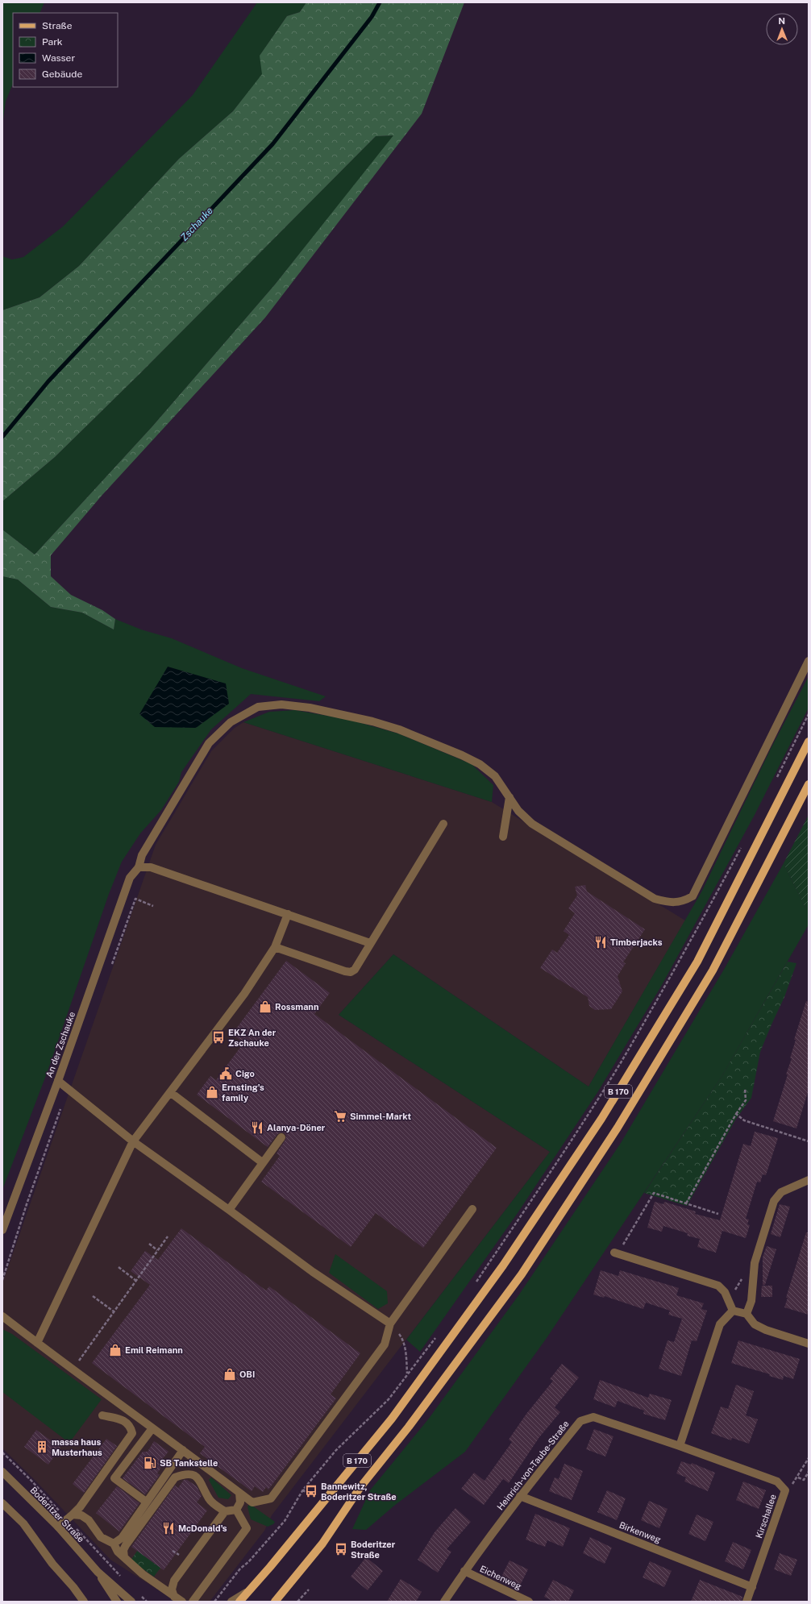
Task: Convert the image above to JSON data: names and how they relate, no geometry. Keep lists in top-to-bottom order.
{
  "streets": {
    "main road": ["B 170"],
    "street": [
      "An der Zschauke",
      "Heinrich-von-Taube-Straße",
      "Boderitzer Straße",
      "Kirschallee",
      "Birkenweg",
      "Eichenweg"
    ]
  },
  "crossings": [
    ["Heinrich-von-Taube-Straße", "Kirschallee"],
    ["Heinrich-von-Taube-Straße", "Birkenweg"],
    ["Heinrich-von-Taube-Straße", "Eichenweg"],
    ["Kirschallee", "Birkenweg"]
  ],
  "water": ["Zschauke"],
  "places": {
    "restaurant": ["Timberjacks", "Alanya-Döner", "McDonald's"],
    "shop": [
      "Rossmann",
      "Ernsting's family",
      "Emil Reimann",
      "OBI"
    ],
    "bus stop": ["EKZ An der Zschauke", "Bannewitz, Boderitzer Straße", "Boderitzer Straße"],
    "public building": ["Cigo"],
    "supermarket": ["Simmel-Markt"],
    "building": ["massa haus Musterhaus"],
    "fuel station": ["SB Tankstelle"]
  },
  "legend": [
    "Straße",
    "Park",
    "Wasser",
    "Gebäude"
  ],
  "north": "top"
}
